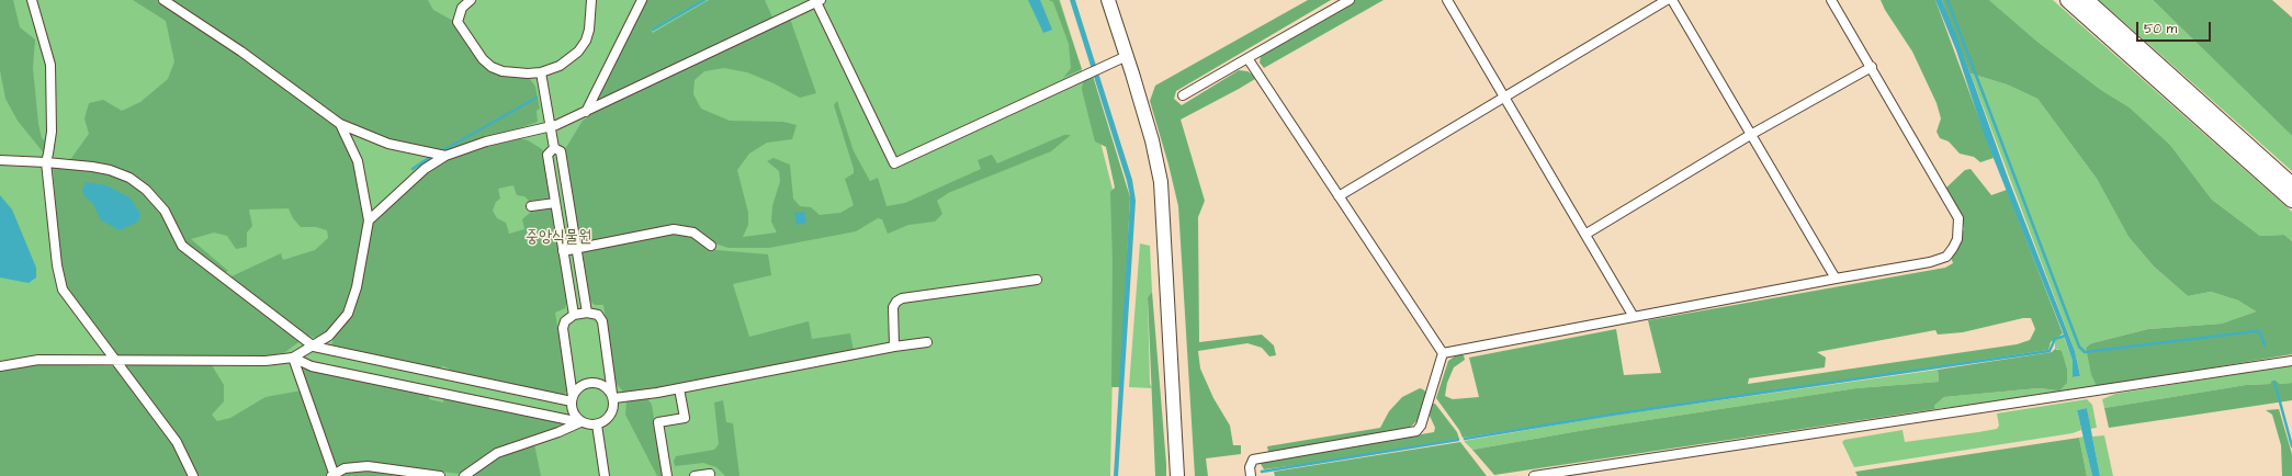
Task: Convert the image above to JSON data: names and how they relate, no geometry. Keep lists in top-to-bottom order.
{
  "parks": ["중앙식물원"],
  "scale_bar": "50 m"
}
